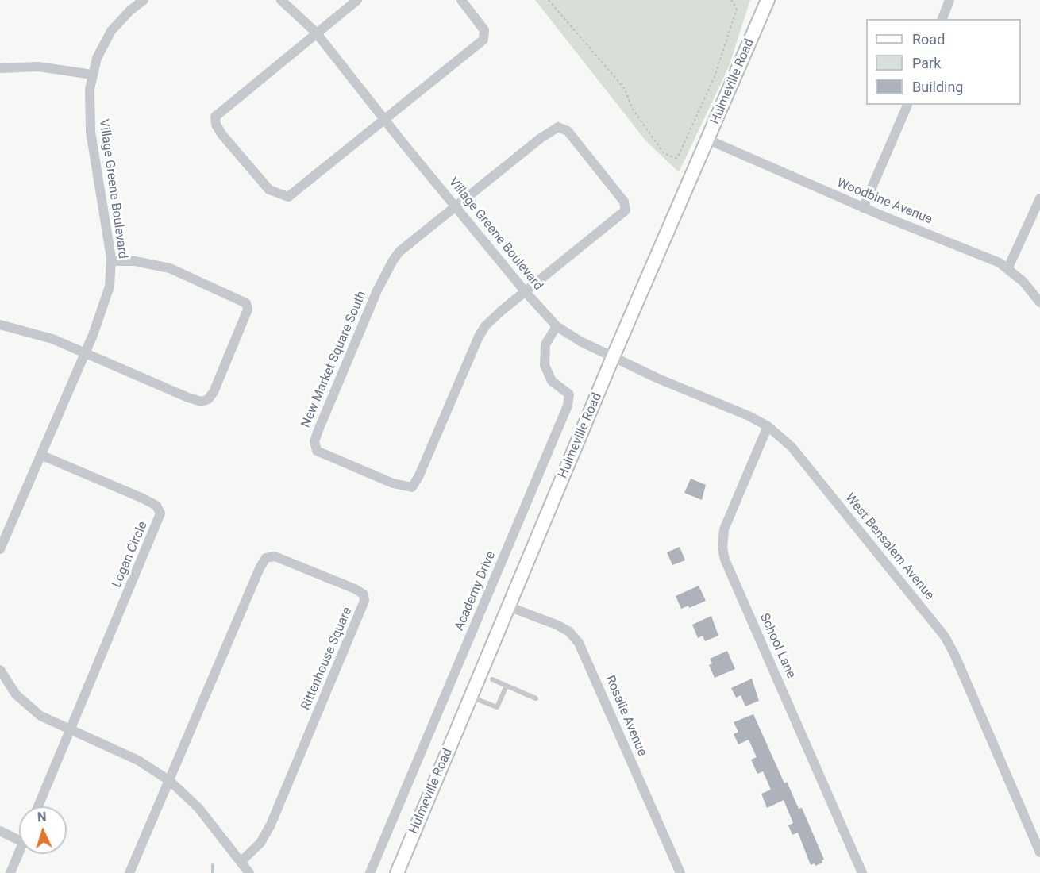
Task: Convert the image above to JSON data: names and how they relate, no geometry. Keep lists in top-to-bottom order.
{
  "streets": {
    "main road": ["Hulmeville Road"],
    "street": [
      "Village Greene Boulevard",
      "Woodbine Avenue",
      "New Market Square South",
      "West Bensalem Avenue",
      "Logan Circle",
      "Academy Drive",
      "School Lane",
      "Rittenhouse Square",
      "Rosalie Avenue"
    ]
  },
  "crossings": [
    ["Hulmeville Road", "Village Greene Boulevard"],
    ["Hulmeville Road", "Woodbine Avenue"],
    ["Hulmeville Road", "West Bensalem Avenue"],
    ["Hulmeville Road", "Rosalie Avenue"],
    ["Village Greene Boulevard", "New Market Square South"],
    ["Village Greene Boulevard", "West Bensalem Avenue"],
    ["Village Greene Boulevard", "Logan Circle"],
    ["Village Greene Boulevard", "Academy Drive"],
    ["West Bensalem Avenue", "School Lane"]
  ],
  "legend": ["Road", "Park", "Building"],
  "north": "top"
}
